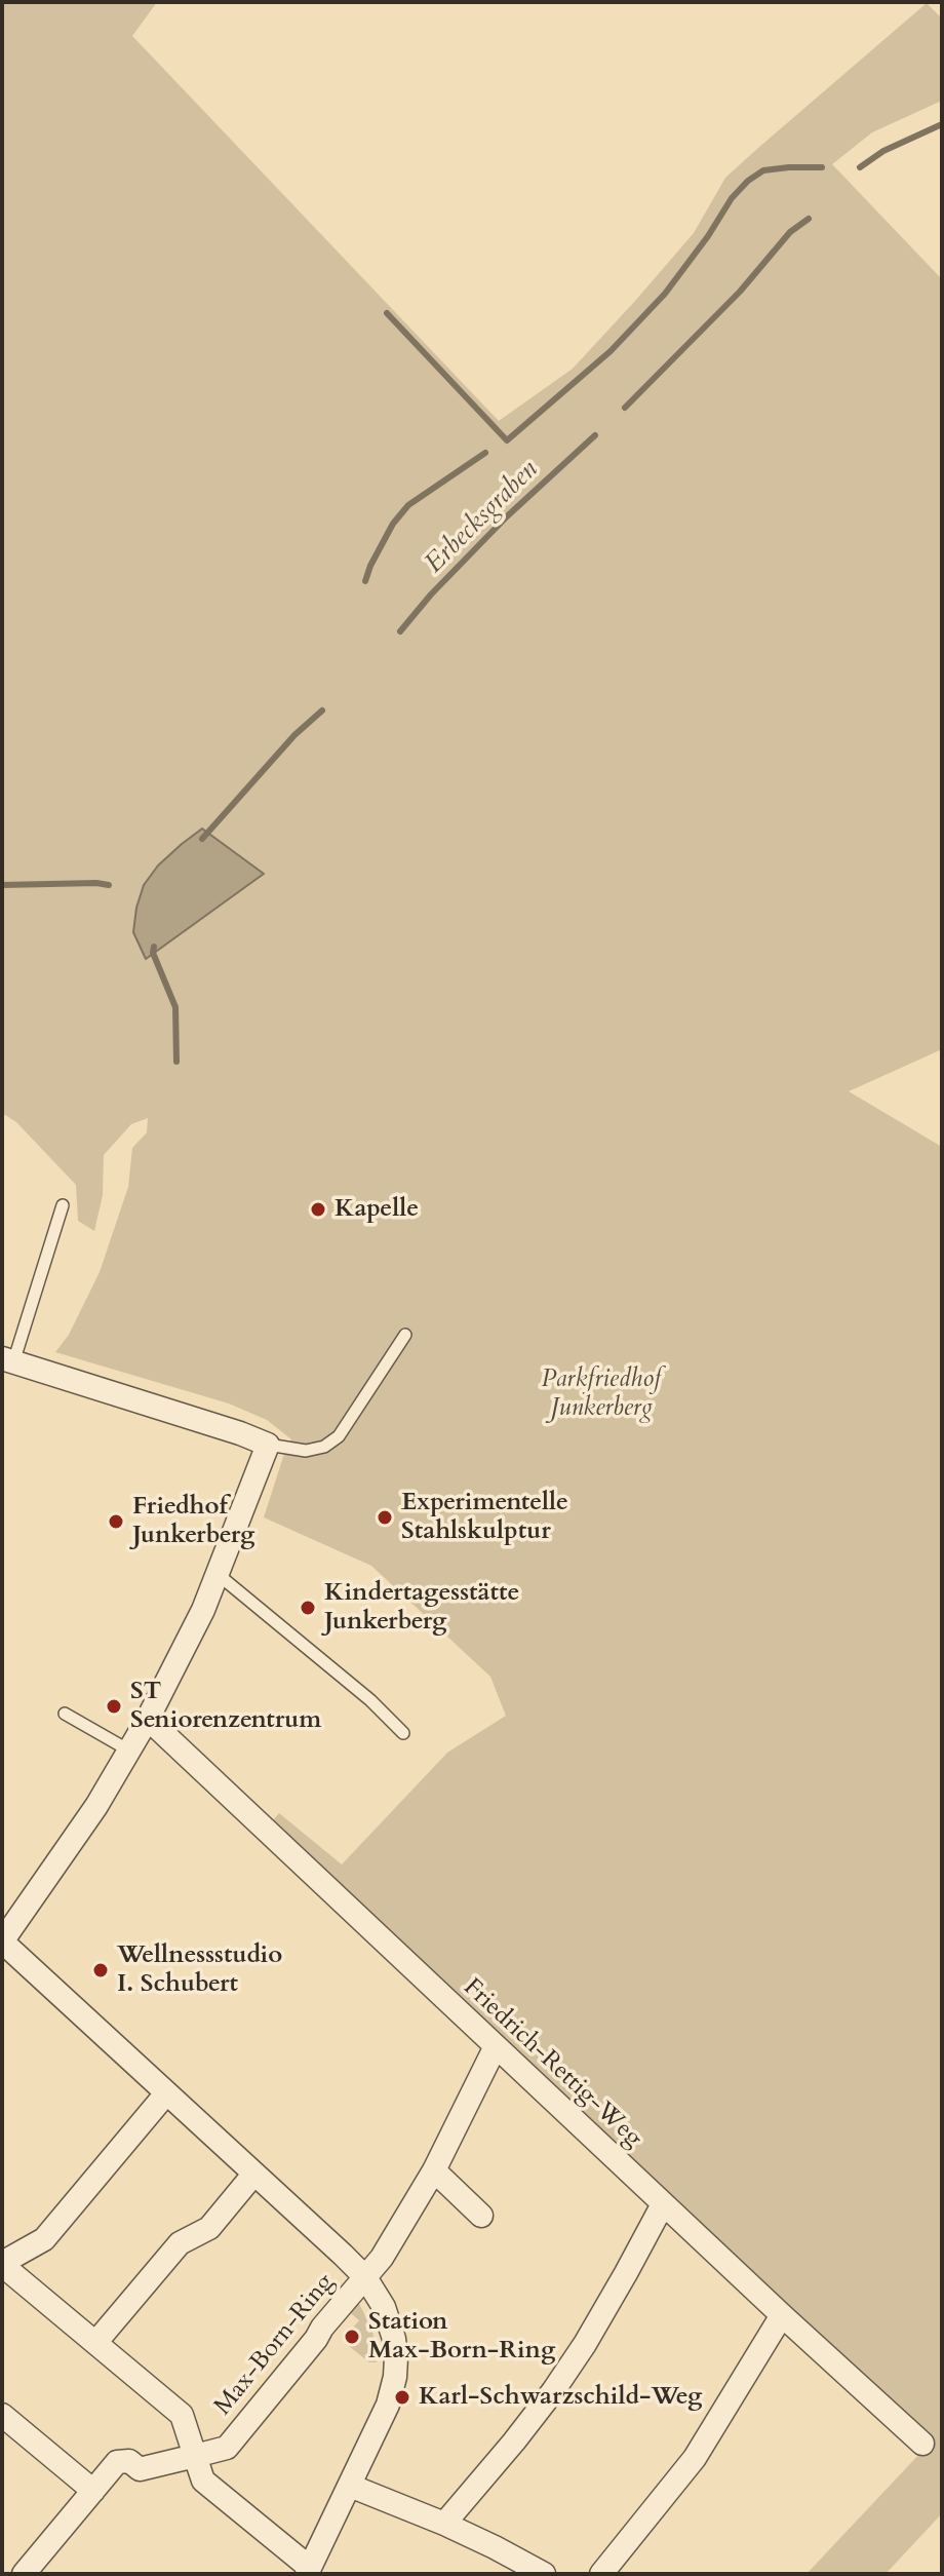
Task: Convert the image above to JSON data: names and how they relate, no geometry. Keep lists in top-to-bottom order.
{
  "streets": {
    "street": ["Friedrich-Rettig-Weg", "Max-Born-Ring"]
  },
  "water": ["Erbecksgraben"],
  "parks": ["Parkfriedhof Junkerberg"],
  "places": [
    "Kapelle",
    "Experimentelle Stahlskulptur",
    "Friedhof Junkerberg",
    "Kindertagesstätte Junkerberg",
    "ST Seniorenzentrum",
    "Wellnessstudio I. Schubert",
    "Station Max-Born-Ring",
    "Karl-Schwarzschild-Weg"
  ]
}
